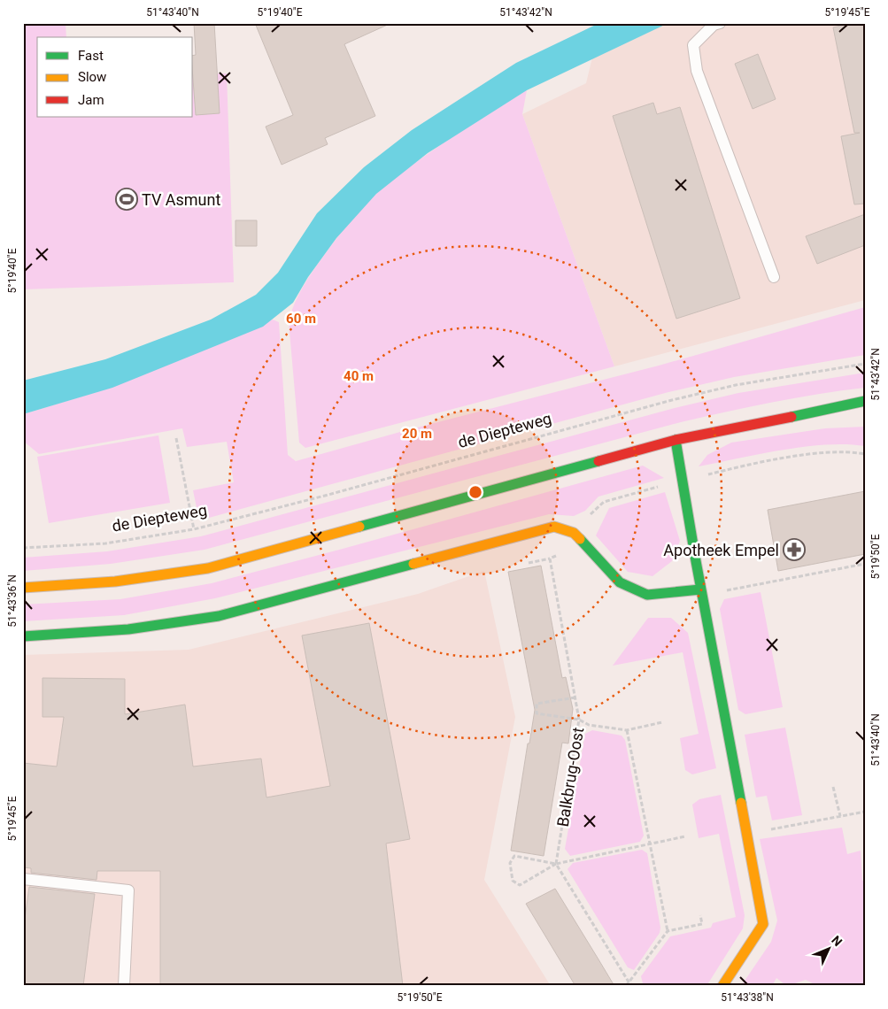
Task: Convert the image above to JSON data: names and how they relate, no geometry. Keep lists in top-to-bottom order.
{
  "streets": {
    "path": ["de Diepteweg", "Balkbrug-Oost"]
  },
  "places": {
    "sports": ["TV Asmunt"],
    "pharmacy": ["Apotheek Empel"]
  },
  "legend": ["Fast", "Slow", "Jam"],
  "north": "top right",
  "coordinates": [
    "51°43'40\"N",
    "5°19'40\"E",
    "51°43'42\"N",
    "5°19'45\"E",
    "5°19'50\"E",
    "51°43'36\"N",
    "51°43'38\"N"
  ],
  "rings": ["60 m", "40 m", "20 m"]
}
